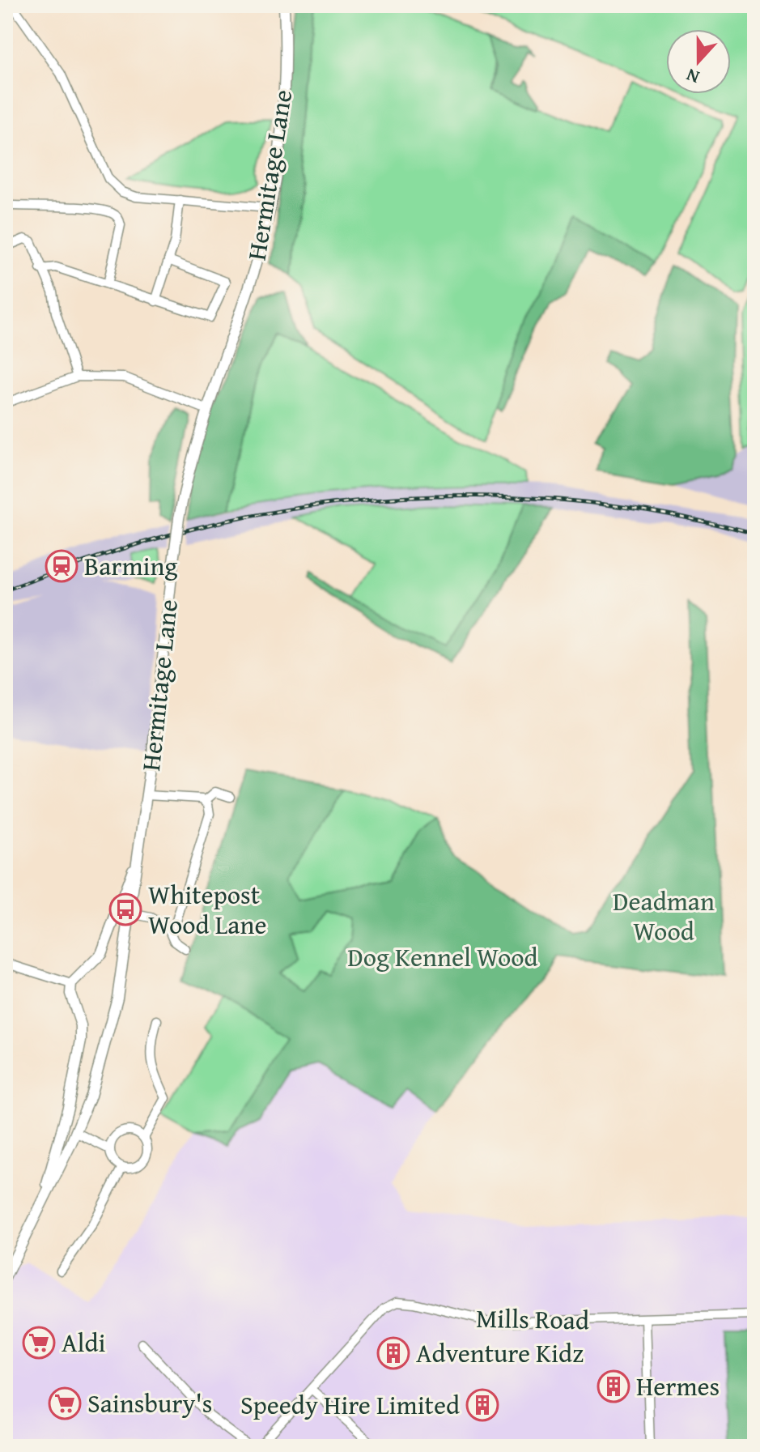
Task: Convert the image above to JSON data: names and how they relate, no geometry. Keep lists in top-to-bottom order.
{
  "streets": {
    "main road": ["Hermitage Lane"],
    "street": ["Mills Road"]
  },
  "parks": ["Deadman Wood", "Dog Kennel Wood"],
  "places": {
    "station": ["Barming"],
    "bus stop": ["Whitepost Wood Lane"],
    "supermarket": ["Aldi", "Sainsbury's"],
    "building": ["Adventure Kidz", "Hermes", "Speedy Hire Limited"]
  },
  "north": "bottom"
}
